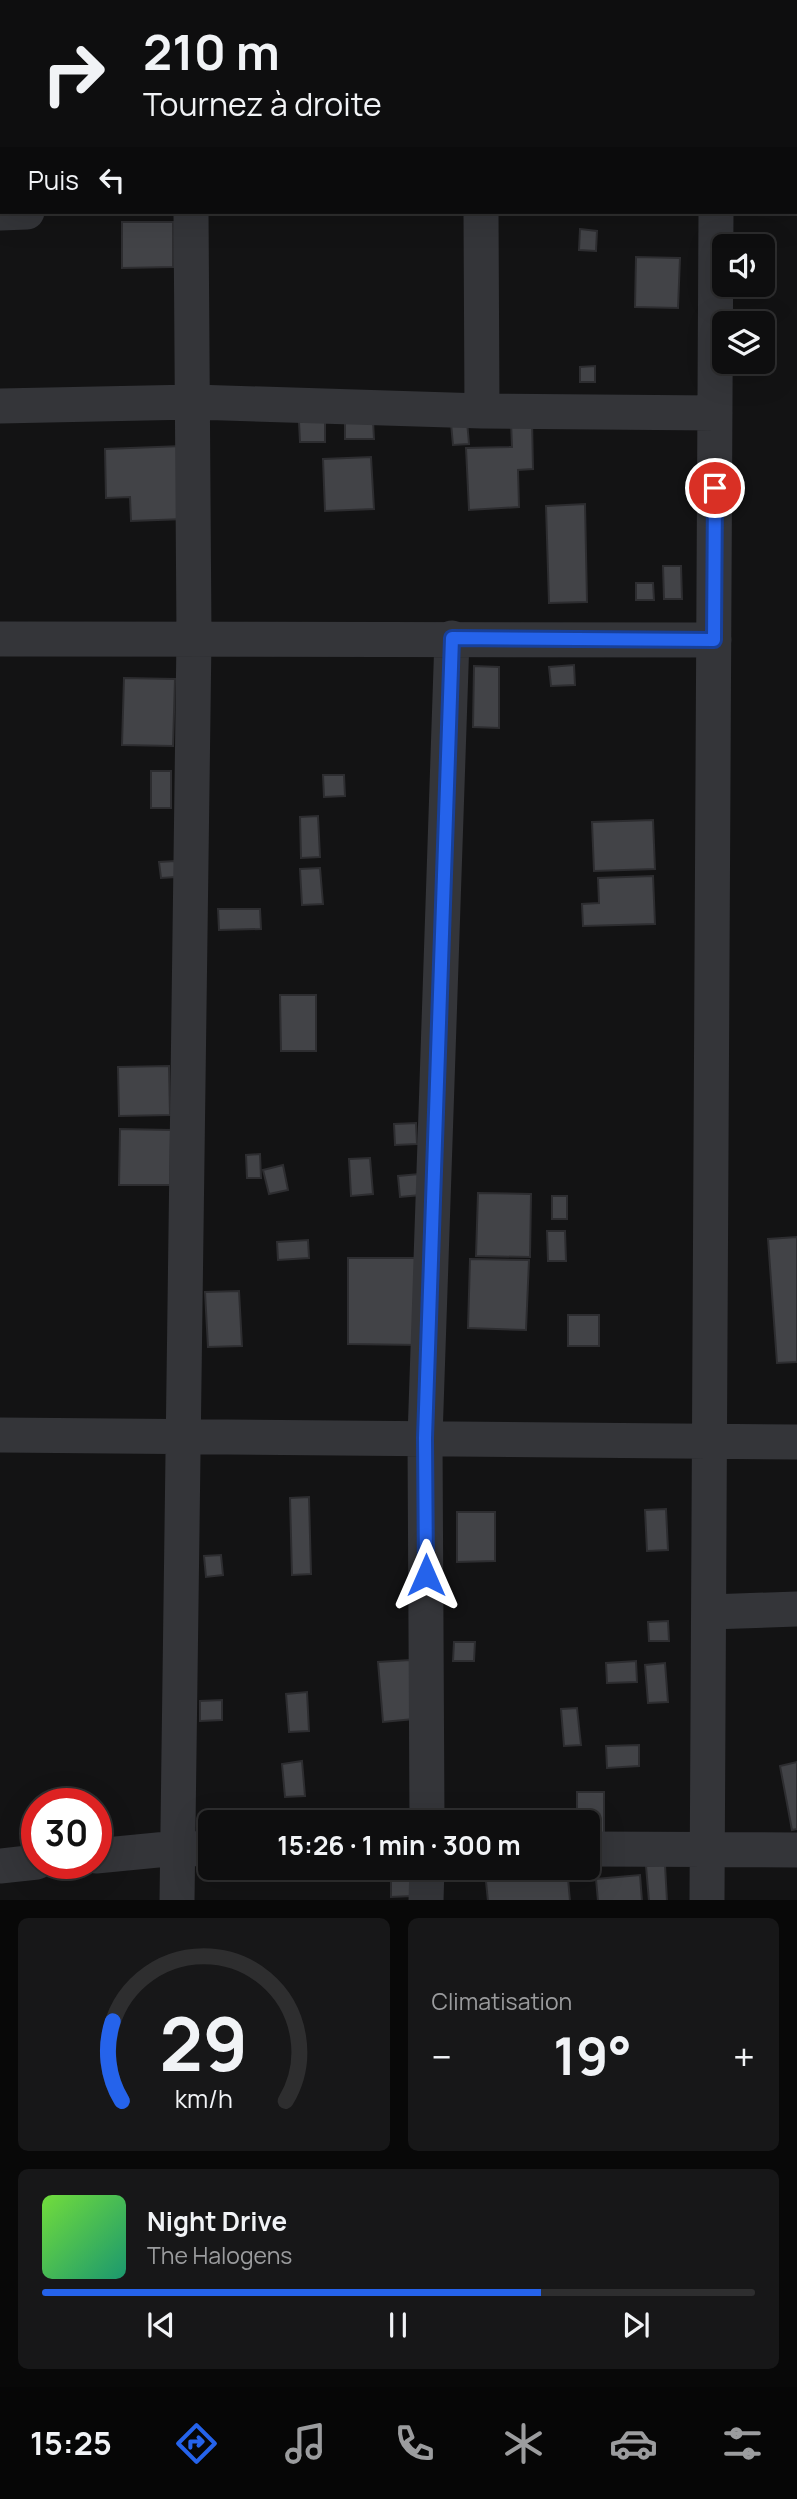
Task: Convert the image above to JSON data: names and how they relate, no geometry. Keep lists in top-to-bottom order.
{
  "page": {
    "turn": ["210 m", "Tournez à droite"],
    "then": "Puis",
    "limit": "30",
    "trip": "15:26 · 1 min · 300 m",
    "tile": "Climatisation",
    "heat": ["−", "19°", "+"],
    "song": ["Night Drive", "The Halogens"],
    "tabs": "15:25",
    "gauge": ["29", "km/h"]
  }
}
